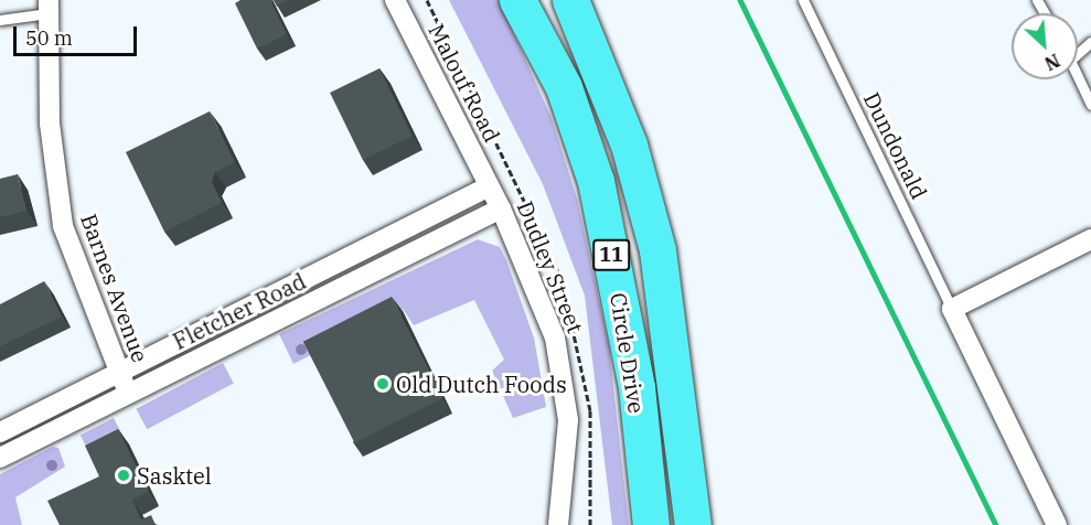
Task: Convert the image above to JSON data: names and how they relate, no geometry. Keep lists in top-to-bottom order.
{
  "streets": {
    "highway": ["11", "Circle Drive"],
    "street": [
      "Malouf Road",
      "Dudley Street",
      "Barnes Avenue",
      "Fletcher Road"
    ],
    "lane": ["Dundonald"]
  },
  "crossings": [
    ["Malouf Road", "Dudley Street"],
    ["Malouf Road", "Fletcher Road"],
    ["Dudley Street", "Fletcher Road"],
    ["Barnes Avenue", "Fletcher Road"]
  ],
  "places": ["Old Dutch Foods", "Sasktel"],
  "scale_bar": "50 m",
  "north": "bottom right"
}
